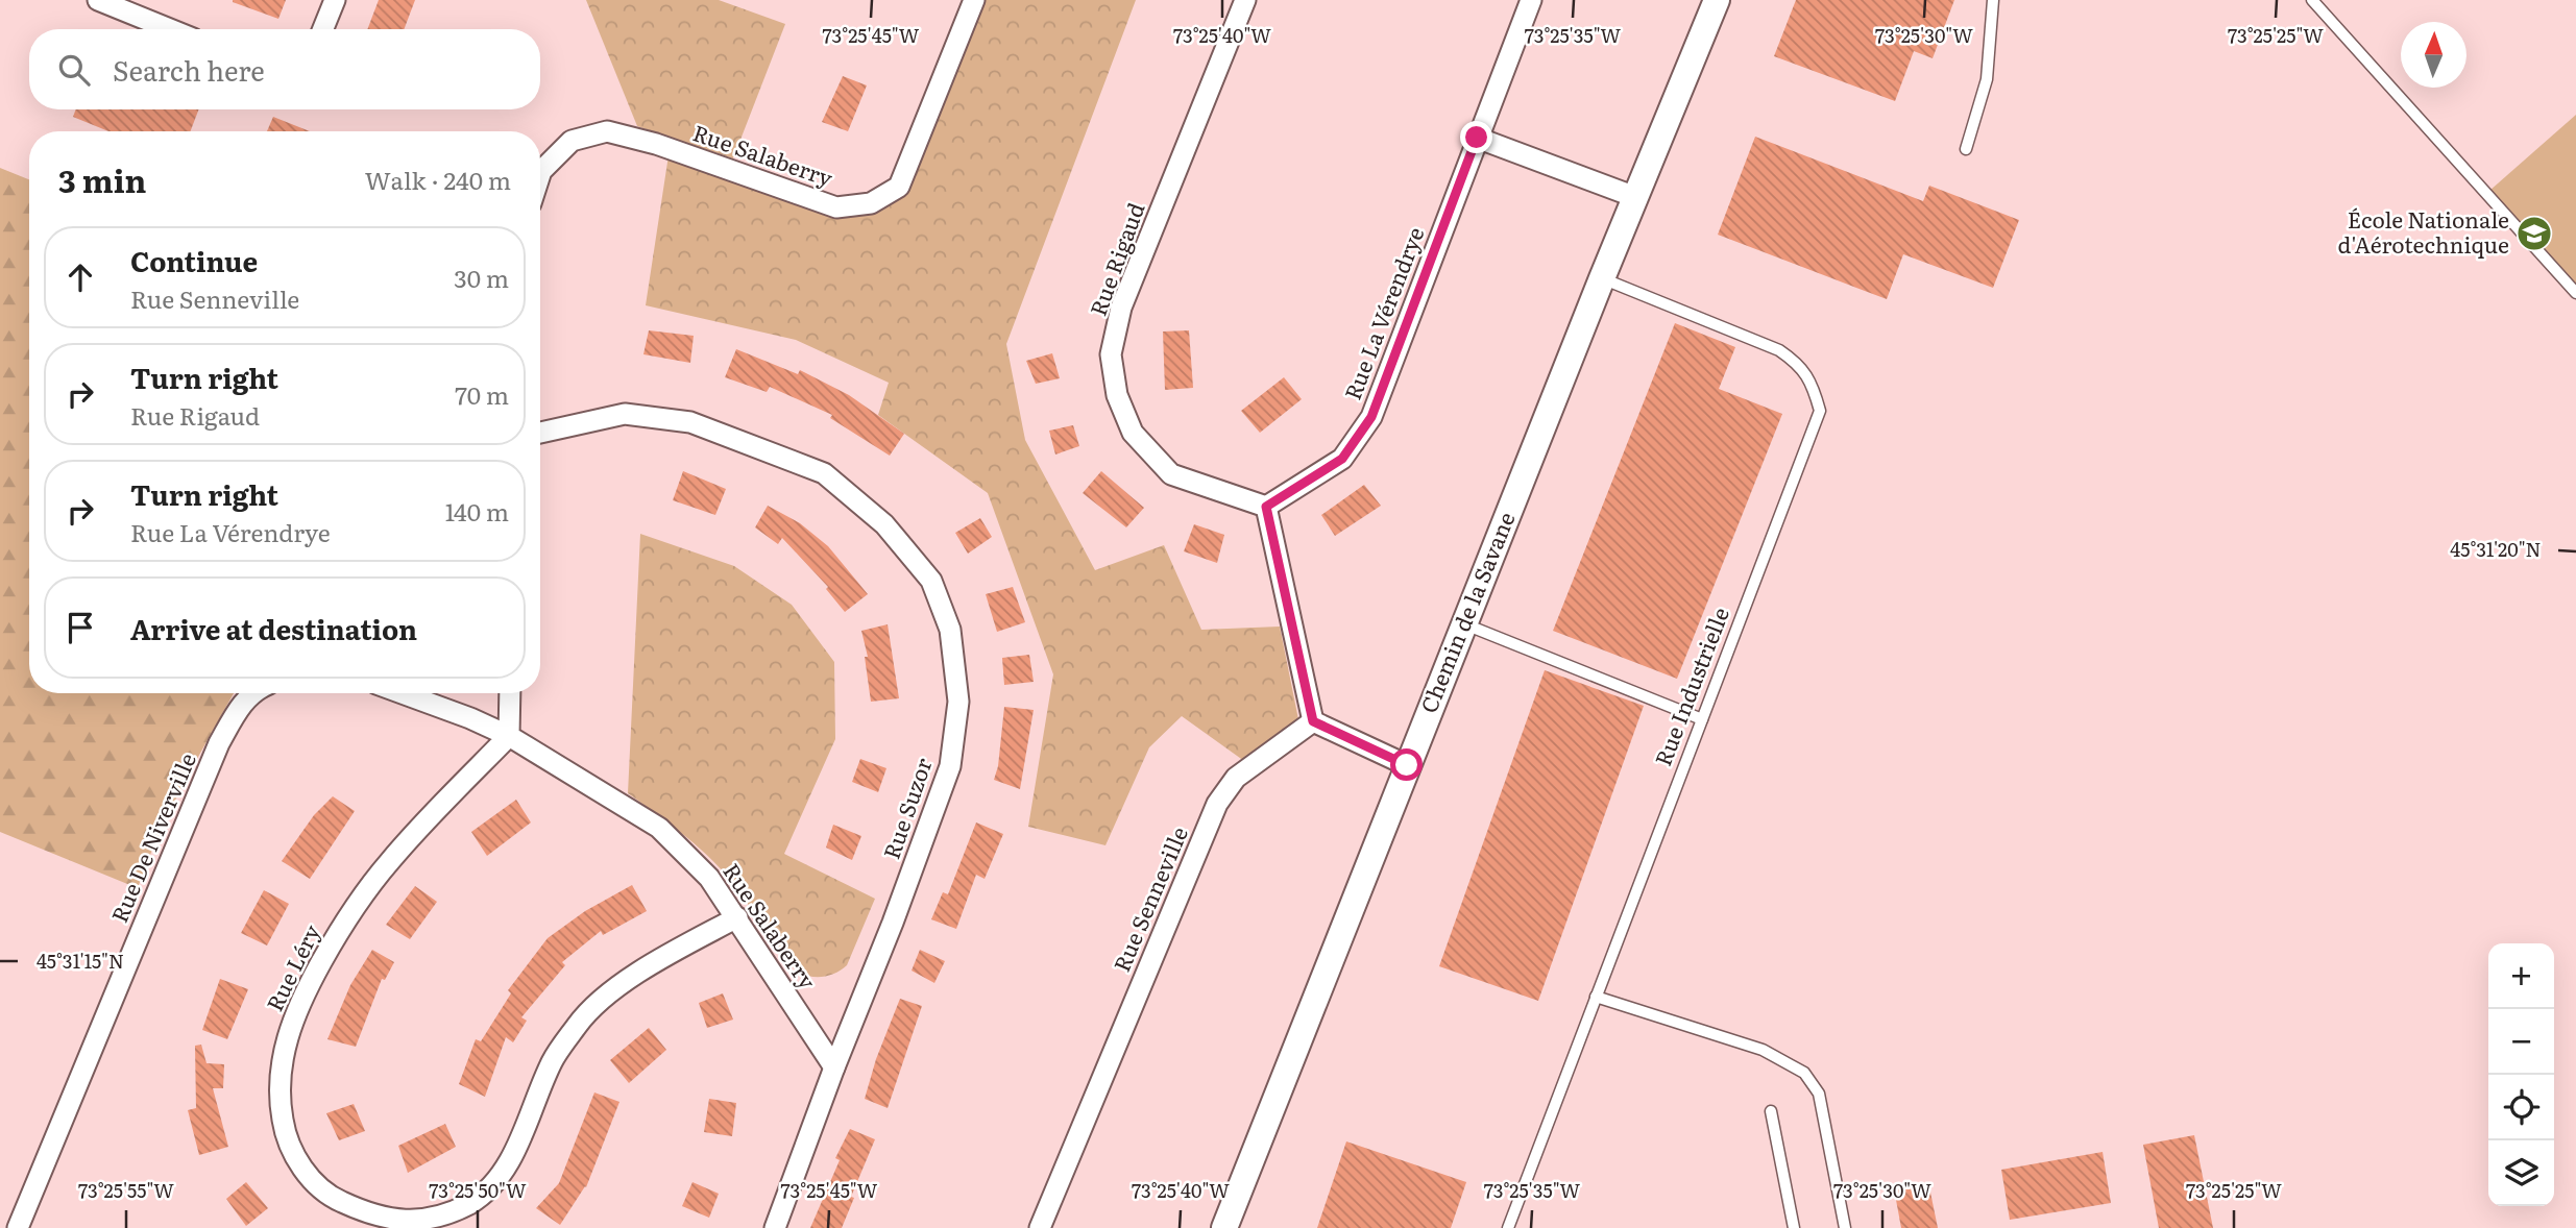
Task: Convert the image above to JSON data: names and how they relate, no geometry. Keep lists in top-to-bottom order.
{
  "streets": {
    "street": [
      "Rue Salaberry",
      "Rue Rigaud",
      "Rue La Vérendrye",
      "Chemin de la Savane",
      "Rue Suzor",
      "Rue De Niverville",
      "Rue Senneville",
      "Rue Léry"
    ],
    "lane": ["Rue Industrielle"]
  },
  "crossings": [
    ["Rue Salaberry", "Rue Suzor"],
    ["Rue Salaberry", "Rue Léry"],
    ["Rue Rigaud", "Rue La Vérendrye"],
    ["Chemin de la Savane", "Rue Industrielle"]
  ],
  "places": {
    "school or university": ["École Nationale d'Aérotechnique"]
  },
  "north": "top",
  "page": {
    "search": "Search here",
    "heading": ["3 min", "Walk · 240 m"],
    "list": [
      ["Continue", "Rue Senneville", "30 m"],
      ["Turn right", "Rue Rigaud", "70 m"],
      ["Turn right", "Rue La Vérendrye", "140 m"],
      "Arrive at destination"
    ],
    "map_buttons": ["+", "−"]
  },
  "coordinates": [
    "73°25'45\"W",
    "73°25'40\"W",
    "73°25'35\"W",
    "73°25'30\"W",
    "73°25'25\"W",
    "45°31'20\"N",
    "45°31'15\"N",
    "73°25'55\"W",
    "73°25'50\"W"
  ]
}
